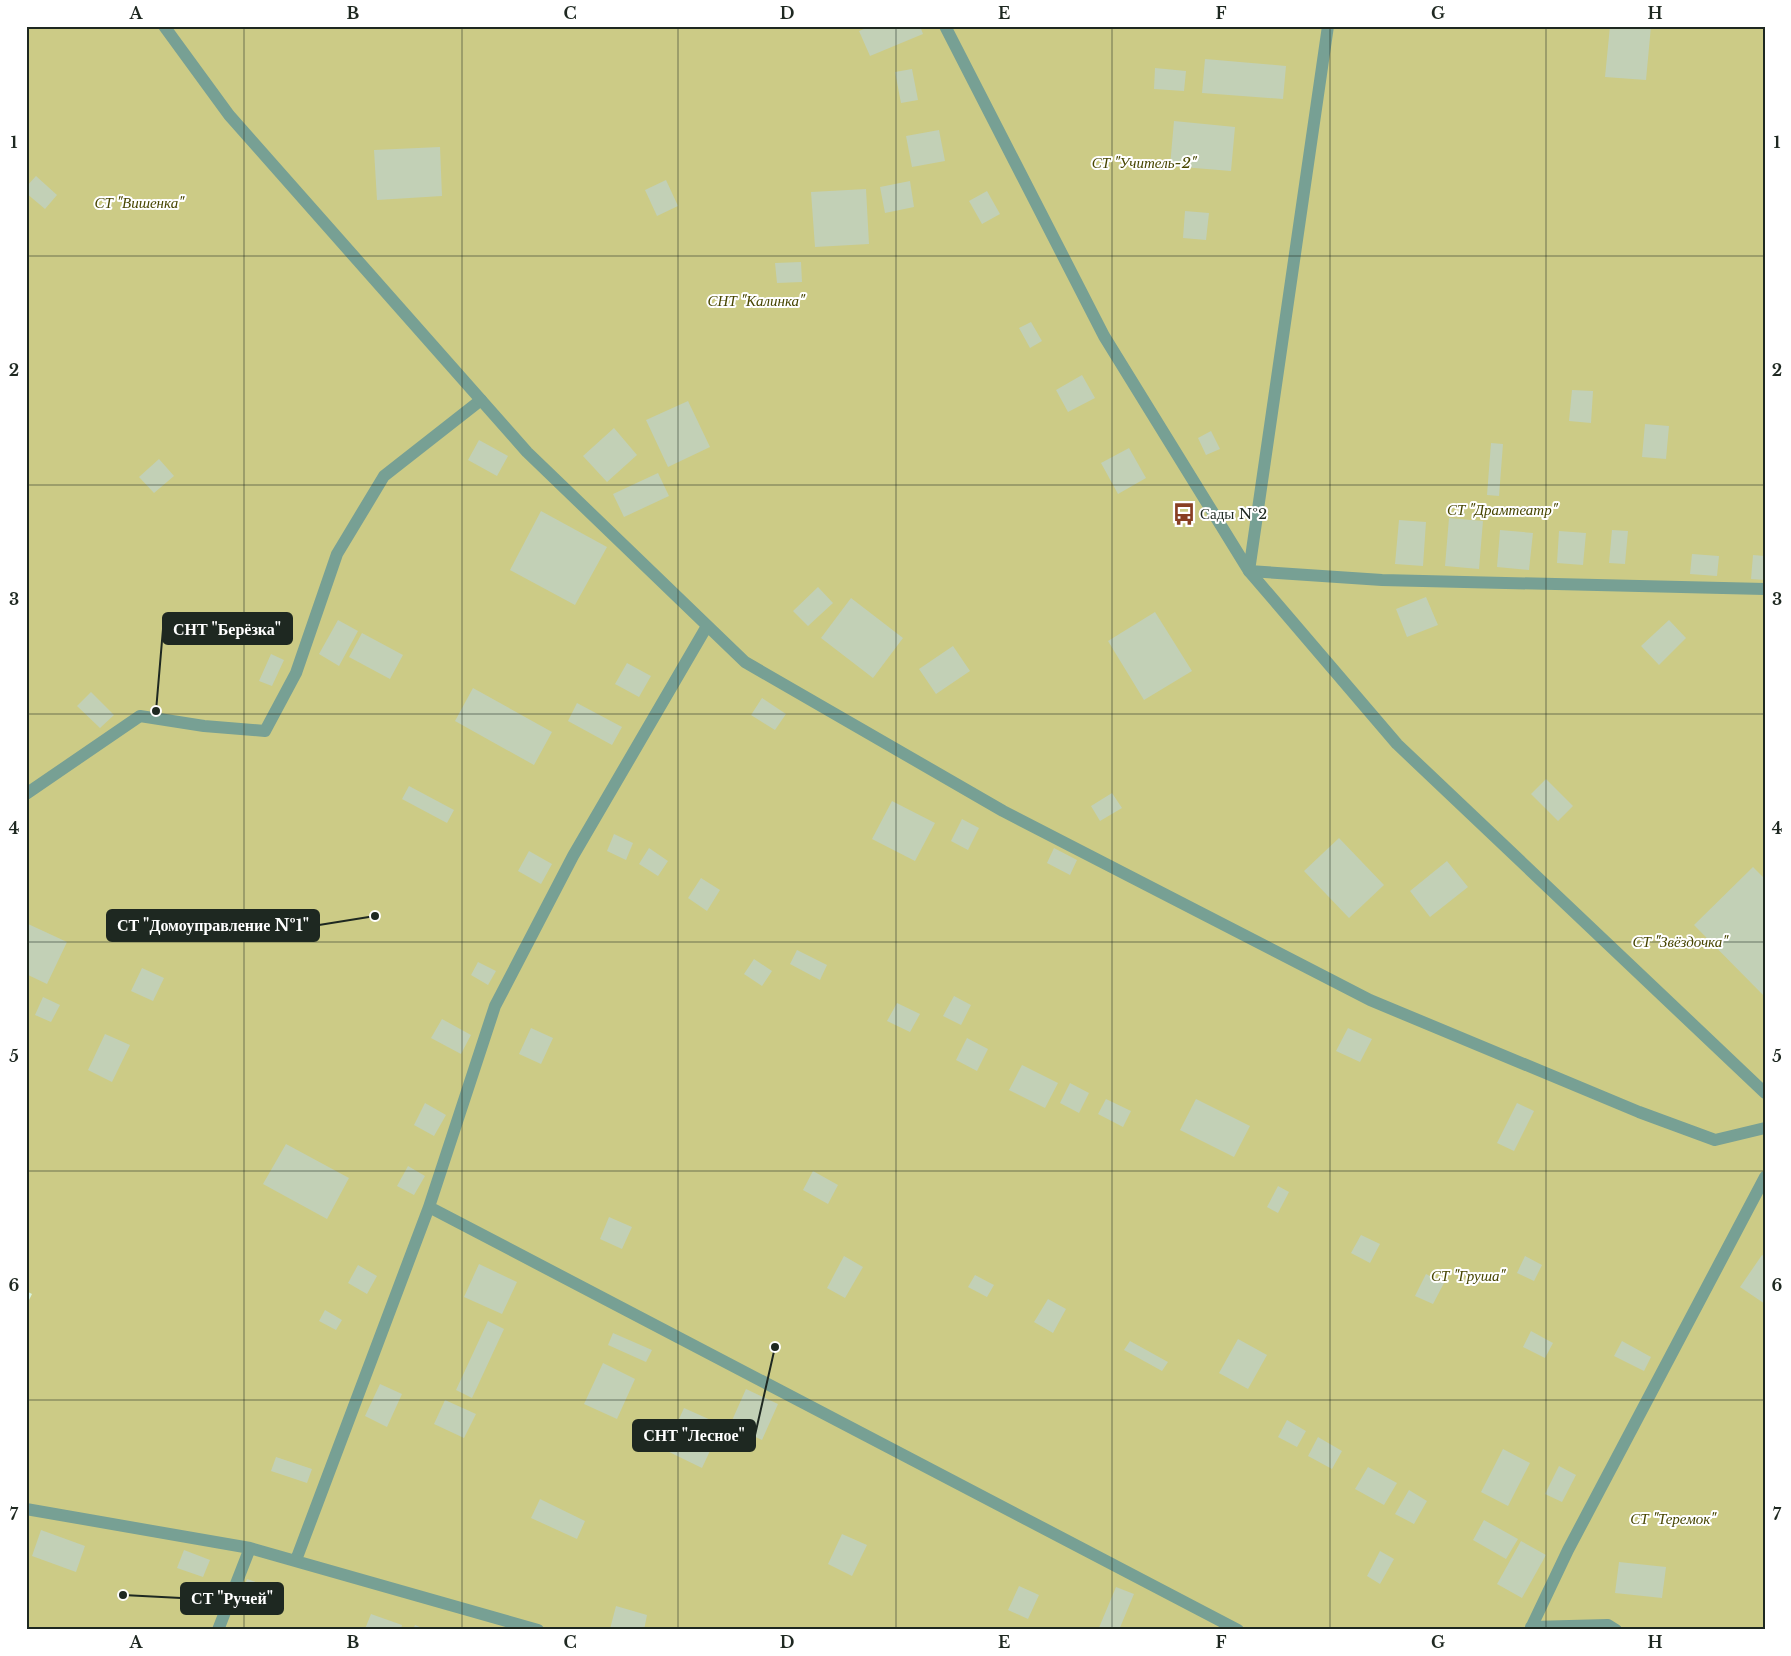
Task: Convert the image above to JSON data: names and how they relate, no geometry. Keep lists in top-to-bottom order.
{
  "parks": [
    "СТ \"Учитель-2\"",
    "СТ \"Вишенка\"",
    "СНТ \"Калинка\"",
    "СТ \"Драмтеатр\"",
    "СТ \"Звёздочка\"",
    "СТ \"Груша\"",
    "СТ \"Теремок\""
  ],
  "places": {
    "bus stop": ["Сады №2"],
    "other": [
      "СНТ \"Берёзка\"",
      "СТ \"Домоуправление №1\"",
      "СНТ \"Лесное\"",
      "СТ \"Ручей\""
    ]
  },
  "grid": {
    "columns": [
      "A",
      "B",
      "C",
      "D",
      "E",
      "F",
      "G",
      "H"
    ],
    "rows": [
      "1",
      "2",
      "3",
      "4",
      "5",
      "6",
      "7"
    ]
  }
}
